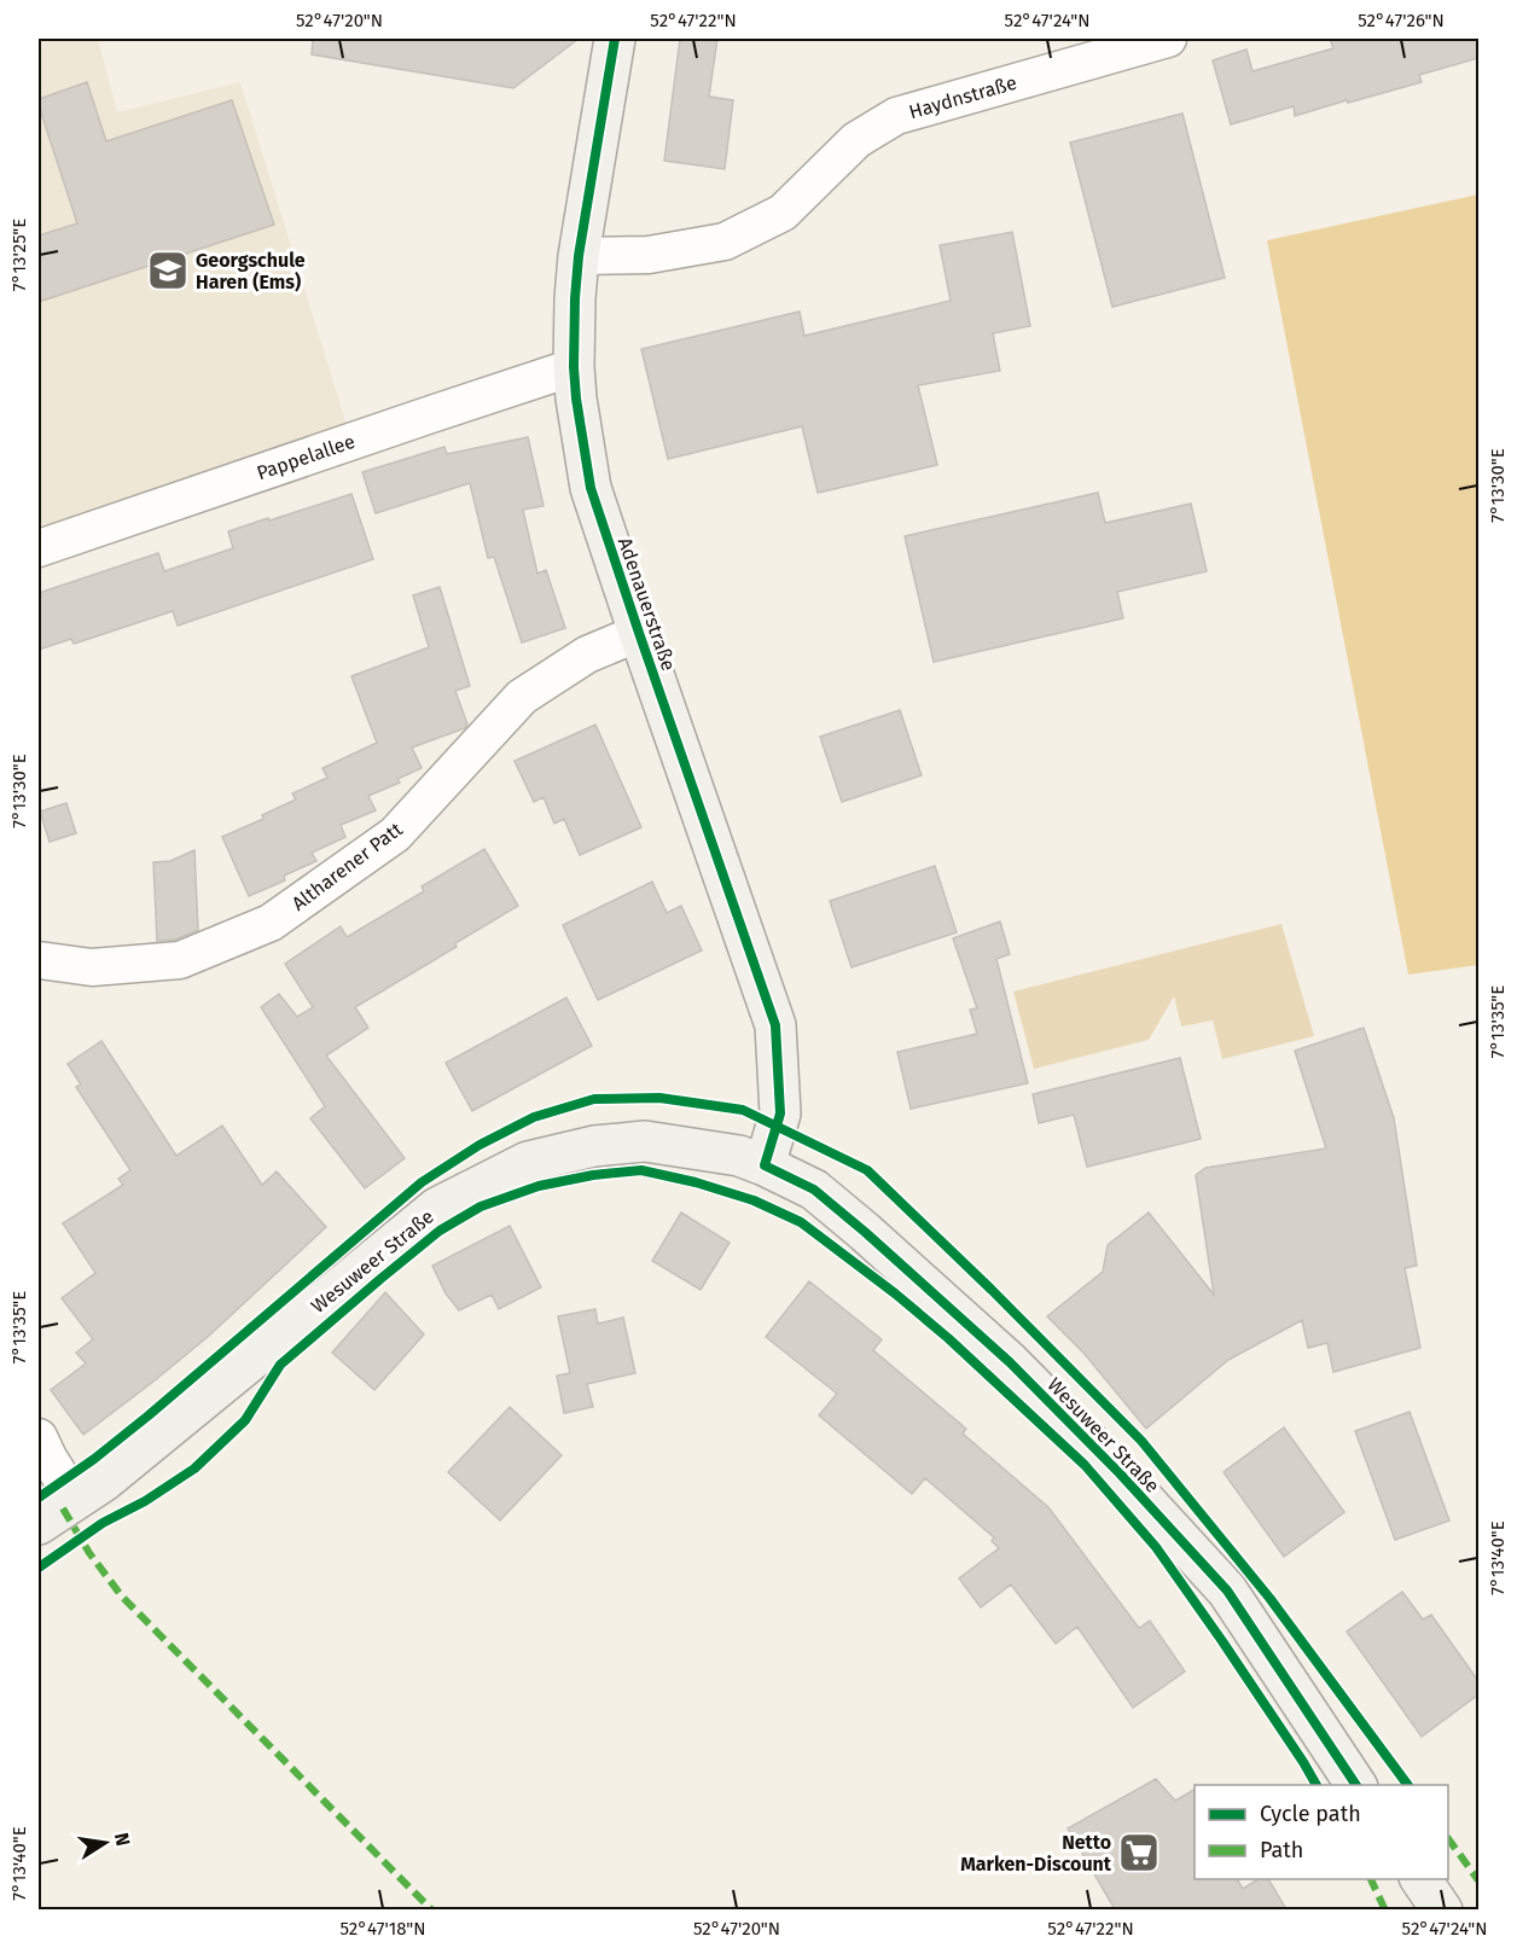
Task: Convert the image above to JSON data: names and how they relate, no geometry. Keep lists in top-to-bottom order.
{
  "streets": {
    "main road": ["Adenauerstraße", "Wesuweer Straße"],
    "street": ["Haydnstraße", "Pappelallee", "Altharener Patt"]
  },
  "crossings": [
    ["Haydnstraße", "Adenauerstraße"],
    ["Pappelallee", "Adenauerstraße"],
    ["Adenauerstraße", "Altharener Patt"],
    ["Adenauerstraße", "Wesuweer Straße"]
  ],
  "places": {
    "school or university": ["Georgschule Haren (Ems)"],
    "supermarket": ["Netto Marken-Discount"]
  },
  "legend": ["Cycle path", "Path"],
  "north": "right",
  "coordinates": [
    "52°47'20\"N",
    "52°47'22\"N",
    "52°47'24\"N",
    "52°47'26\"N",
    "7°13'25\"E",
    "7°13'30\"E",
    "7°13'35\"E",
    "7°13'40\"E",
    "52°47'18\"N"
  ]
}
